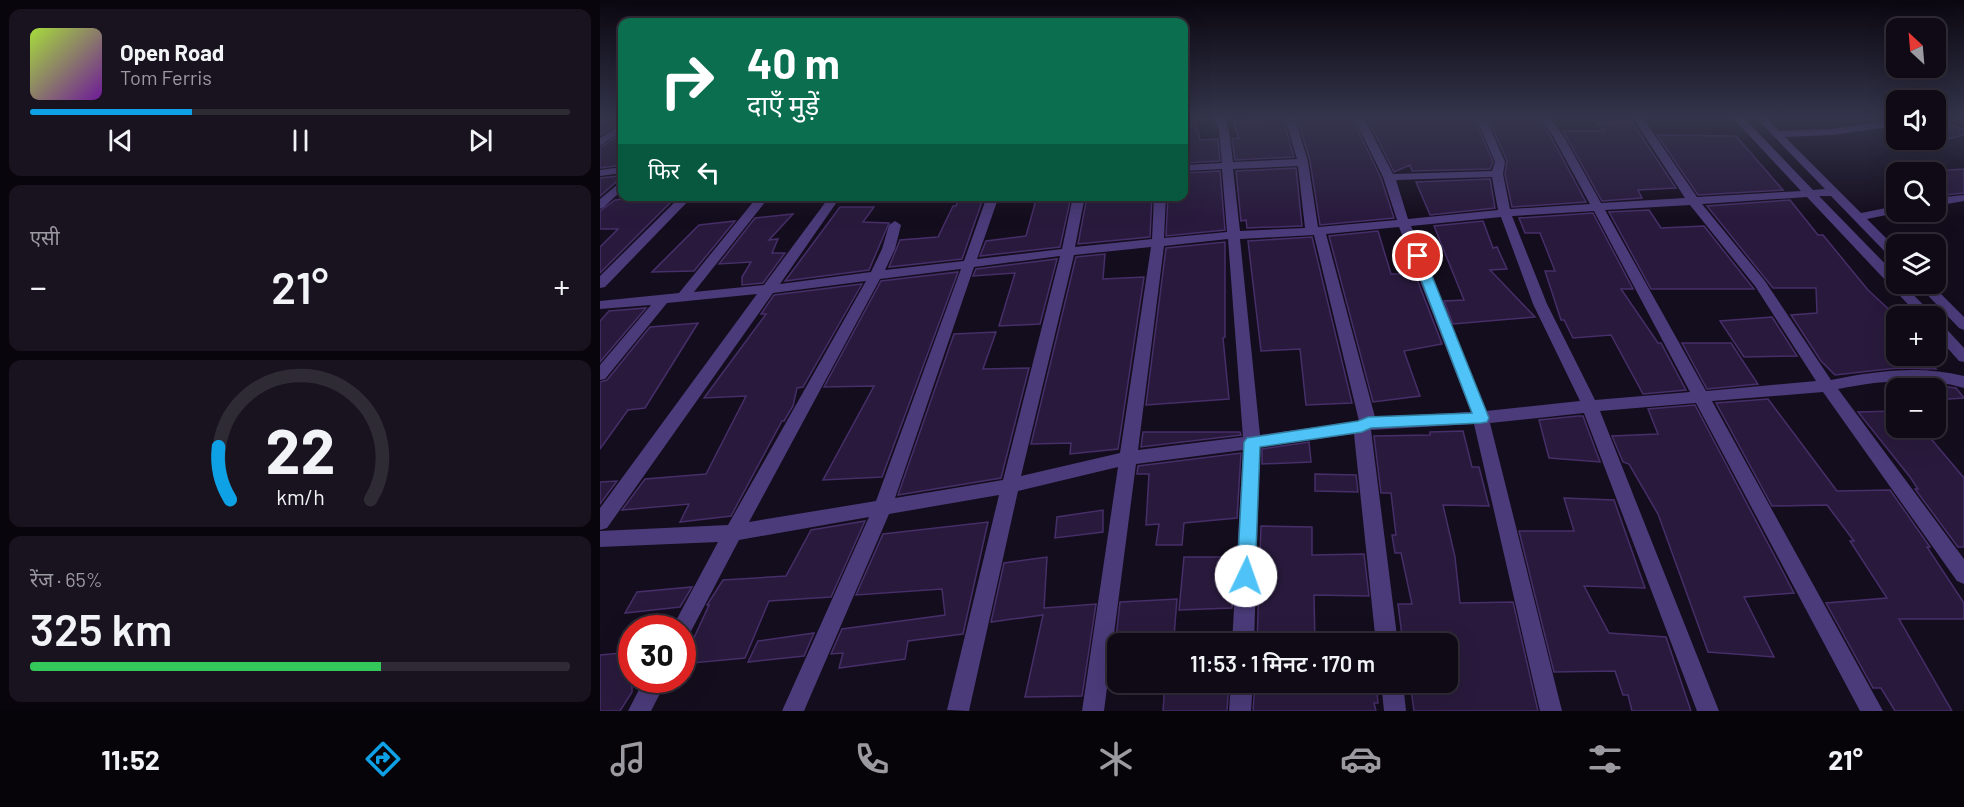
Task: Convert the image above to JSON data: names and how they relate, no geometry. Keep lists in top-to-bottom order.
{
  "north": "top left",
  "page": {
    "map_buttons": ["+", "−"],
    "turn": ["40 m", "दाएँ मुड़ें"],
    "song": ["Open Road", "Tom Ferris"],
    "then": "फिर",
    "tile": [
      "एसी",
      ["रेंज · 65%", "325 km"]
    ],
    "heat": ["−", "21°", "+"],
    "limit": "30",
    "trip": "11:53 · 1 मिनट · 170 m",
    "tabs": ["11:52", "21°"],
    "gauge": ["22", "km/h"]
  }
}
